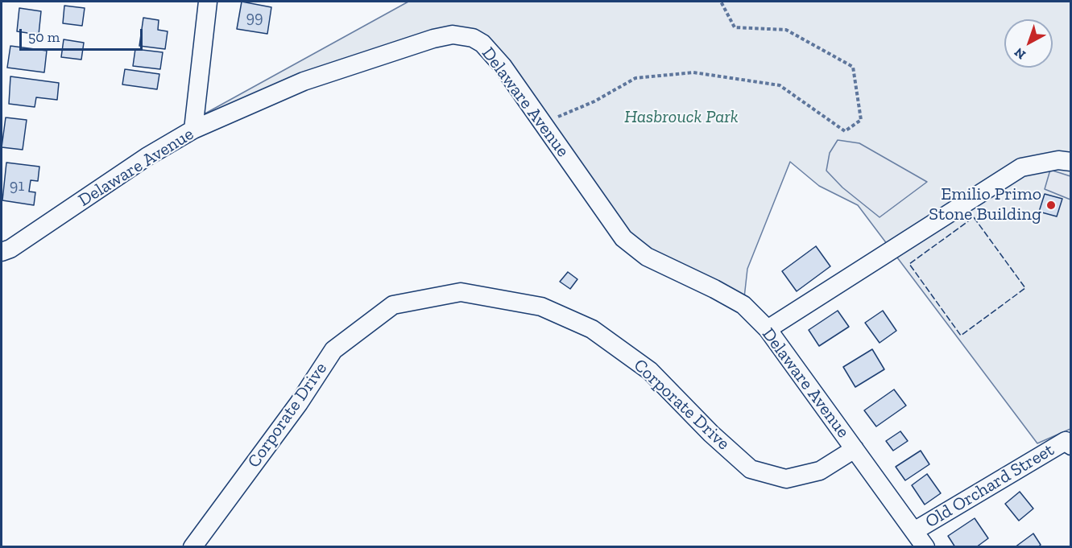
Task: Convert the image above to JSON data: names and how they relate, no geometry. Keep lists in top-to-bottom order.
{
  "streets": {
    "street": ["Delaware Avenue", "Corporate Drive", "Old Orchard Street"]
  },
  "crossings": [
    ["Delaware Avenue", "Corporate Drive"],
    ["Delaware Avenue", "Old Orchard Street"]
  ],
  "parks": ["Hasbrouck Park"],
  "places": ["Emilio Primo Stone Building"],
  "house_numbers": ["99", "91"],
  "scale_bar": "50 m",
  "north": "bottom left"
}
